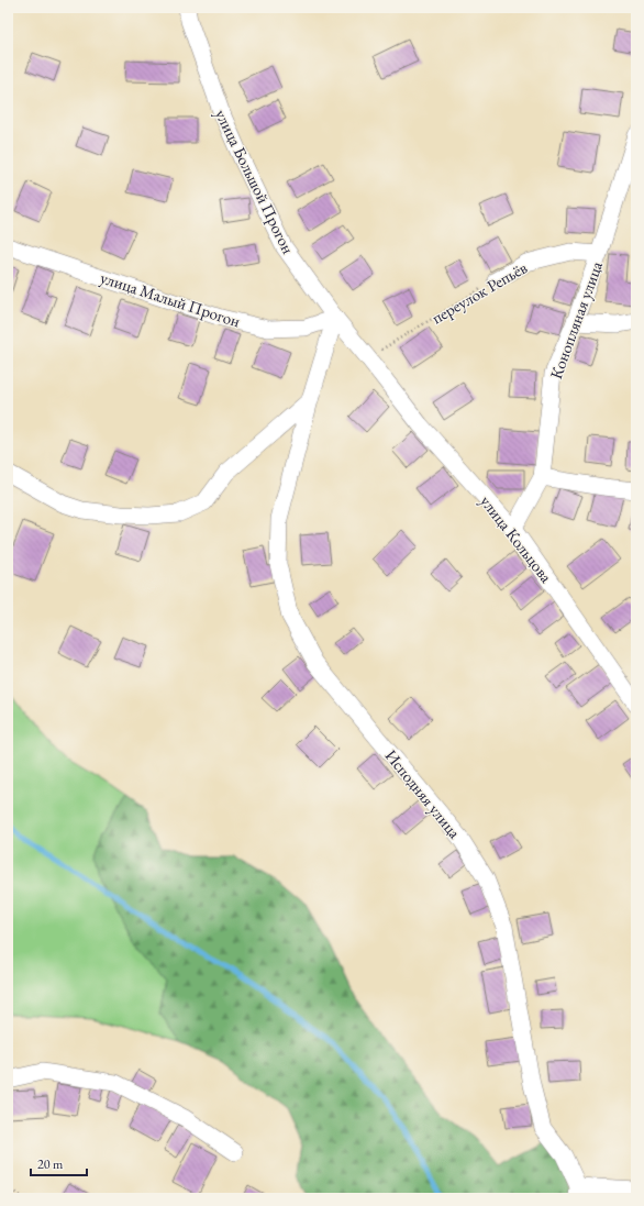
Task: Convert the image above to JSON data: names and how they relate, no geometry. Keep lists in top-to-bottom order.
{
  "streets": {
    "street": [
      "улица Большой Прогон",
      "переулок Репьёв",
      "улица Малый Прогон",
      "Конопляная улица",
      "улица Кольцова",
      "Исподняя улица"
    ]
  },
  "crossings": [
    ["улица Большой Прогон", "переулок Репьёв"],
    ["улица Большой Прогон", "улица Малый Прогон"],
    ["улица Большой Прогон", "улица Кольцова"],
    ["улица Большой Прогон", "Исподняя улица"],
    ["переулок Репьёв", "Конопляная улица"],
    ["переулок Репьёв", "улица Кольцова"],
    ["улица Малый Прогон", "Исподняя улица"],
    ["Конопляная улица", "улица Кольцова"]
  ],
  "scale_bar": "20 m"
}
